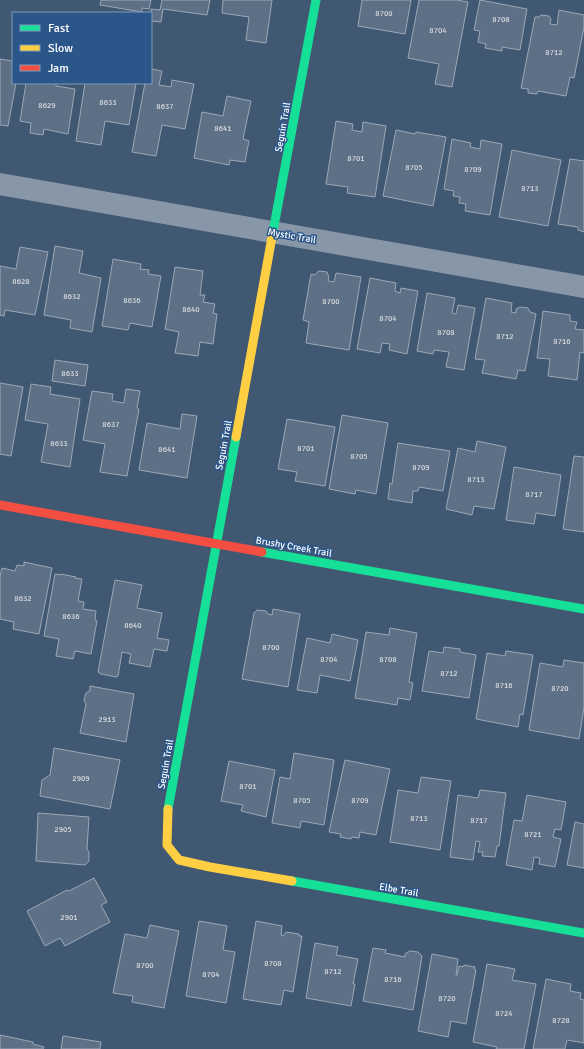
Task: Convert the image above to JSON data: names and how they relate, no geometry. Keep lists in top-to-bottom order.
{
  "streets": {
    "street": [
      "Seguin Trail",
      "Mystic Trail",
      "Brushy Creek Trail",
      "Elbe Trail"
    ]
  },
  "crossings": [
    ["Seguin Trail", "Mystic Trail"],
    ["Seguin Trail", "Brushy Creek Trail"],
    ["Seguin Trail", "Elbe Trail"]
  ],
  "house_numbers": [
    "8700",
    "8708",
    "8704",
    "8712",
    "8633",
    "8629",
    "8637",
    "8641",
    "8701",
    "8705",
    "8709",
    "8713",
    "8628",
    "8632",
    "8636",
    "8700",
    "8640",
    "8704",
    "8708",
    "8712",
    "8716",
    "8633",
    "8637",
    "8633",
    "8701",
    "8641",
    "8705",
    "8709",
    "8713",
    "8717",
    "8632",
    "8636",
    "8640",
    "8700",
    "8704",
    "8708",
    "8712",
    "8716",
    "8720",
    "2913",
    "2909",
    "8701",
    "8705",
    "8709",
    "8713",
    "8717",
    "2905",
    "8721",
    "2901",
    "8708",
    "8700",
    "8712",
    "8704",
    "8716",
    "8720",
    "8724",
    "8728"
  ],
  "legend": ["Fast", "Slow", "Jam"]
}
